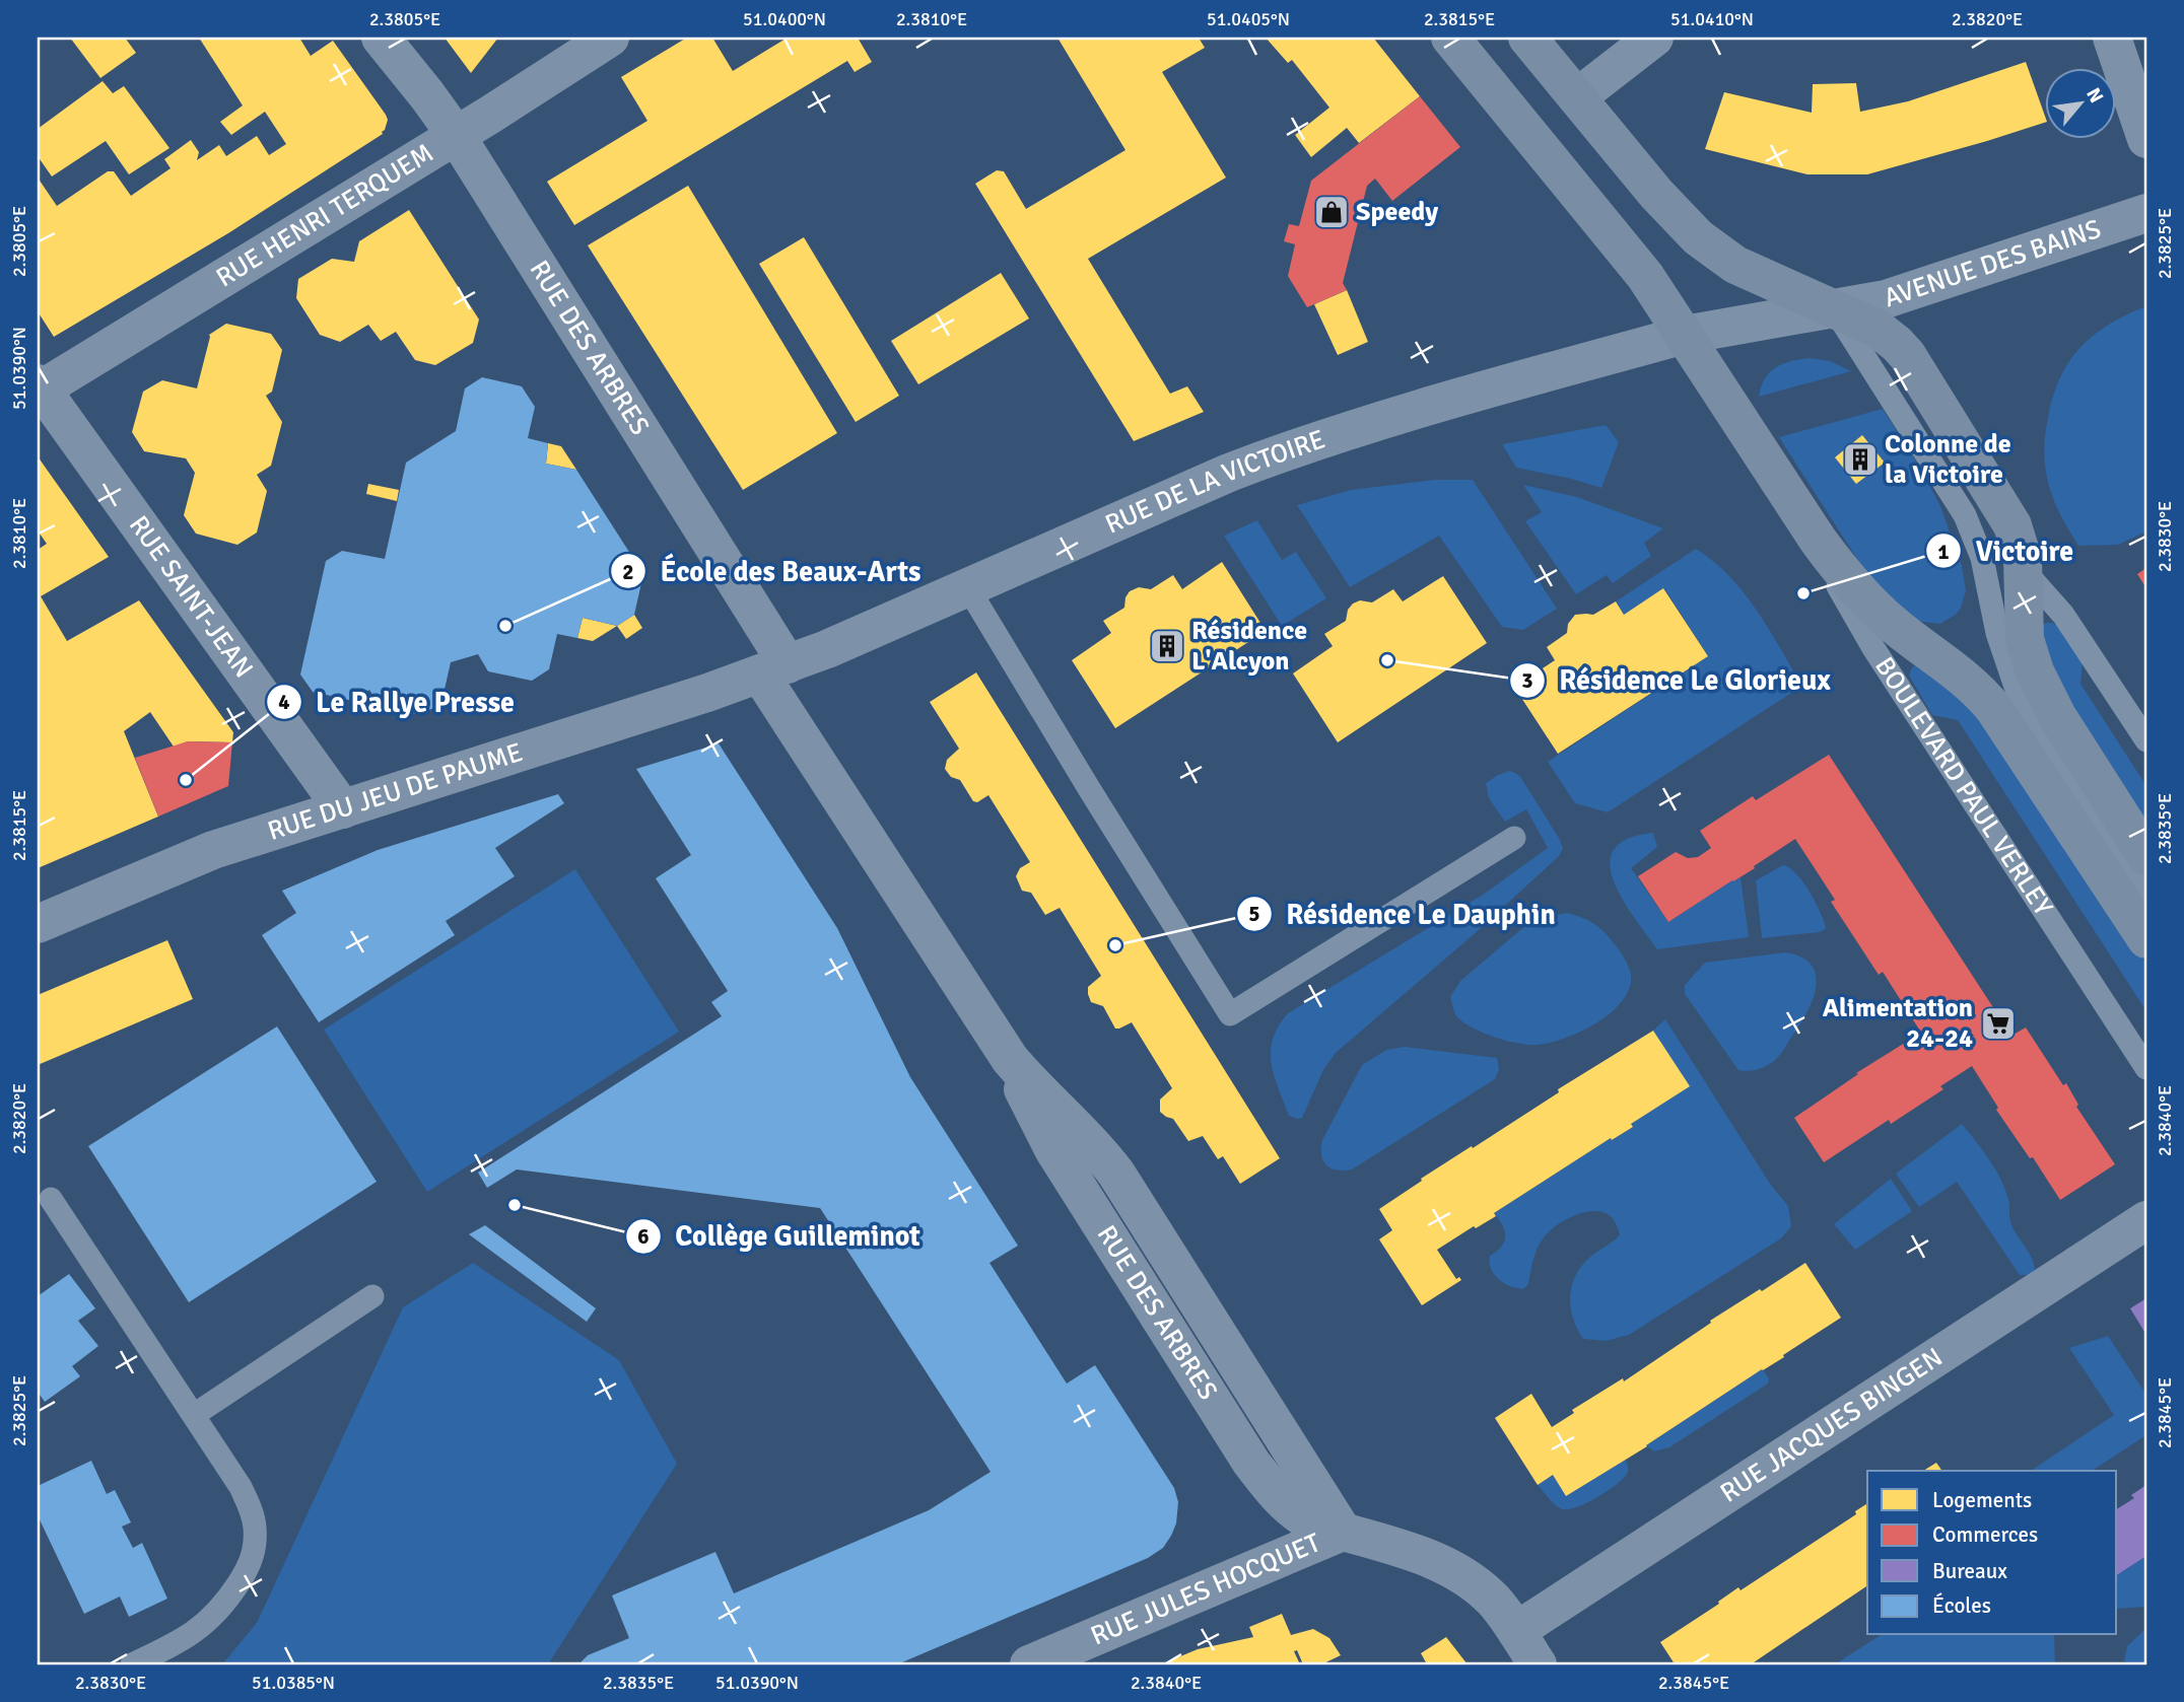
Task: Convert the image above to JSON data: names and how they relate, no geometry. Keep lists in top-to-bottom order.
{
  "streets": {
    "main road": ["BOULEVARD PAUL VERLEY"],
    "street": [
      "RUE HENRI TERQUEM",
      "AVENUE DES BAINS",
      "RUE DES ARBRES",
      "RUE DE LA VICTOIRE",
      "RUE SAINT-JEAN",
      "RUE DU JEU DE PAUME",
      "RUE JACQUES BINGEN",
      "RUE JULES HOCQUET"
    ]
  },
  "crossings": [
    ["RUE HENRI TERQUEM", "RUE DES ARBRES"],
    ["RUE HENRI TERQUEM", "RUE SAINT-JEAN"],
    ["AVENUE DES BAINS", "RUE DE LA VICTOIRE"],
    ["AVENUE DES BAINS", "BOULEVARD PAUL VERLEY"],
    ["RUE DES ARBRES", "RUE DE LA VICTOIRE"],
    ["RUE DES ARBRES", "RUE DU JEU DE PAUME"],
    ["RUE DES ARBRES", "RUE JULES HOCQUET"],
    ["RUE DE LA VICTOIRE", "BOULEVARD PAUL VERLEY"],
    ["RUE DE LA VICTOIRE", "RUE DU JEU DE PAUME"],
    ["RUE SAINT-JEAN", "RUE DU JEU DE PAUME"]
  ],
  "places": {
    "shop": ["Speedy"],
    "building": ["Colonne de la Victoire", "Résidence L'Alcyon"],
    "other": [
      "Victoire",
      "École des Beaux-Arts",
      "Résidence Le Glorieux",
      "Le Rallye Presse",
      "Résidence Le Dauphin",
      "Collège Guilleminot"
    ],
    "supermarket": ["Alimentation 24-24"]
  },
  "legend": [
    "Logements",
    "Commerces",
    "Bureaux",
    "Écoles"
  ],
  "north": "top right",
  "coordinates": [
    "2.3805°E",
    "51.0400°N",
    "2.3810°E",
    "51.0405°N",
    "2.3815°E",
    "51.0410°N",
    "2.3820°E",
    "2.3825°E",
    "51.0390°N",
    "2.3830°E",
    "2.3835°E",
    "2.3840°E",
    "2.3845°E",
    "51.0385°N"
  ]
}
